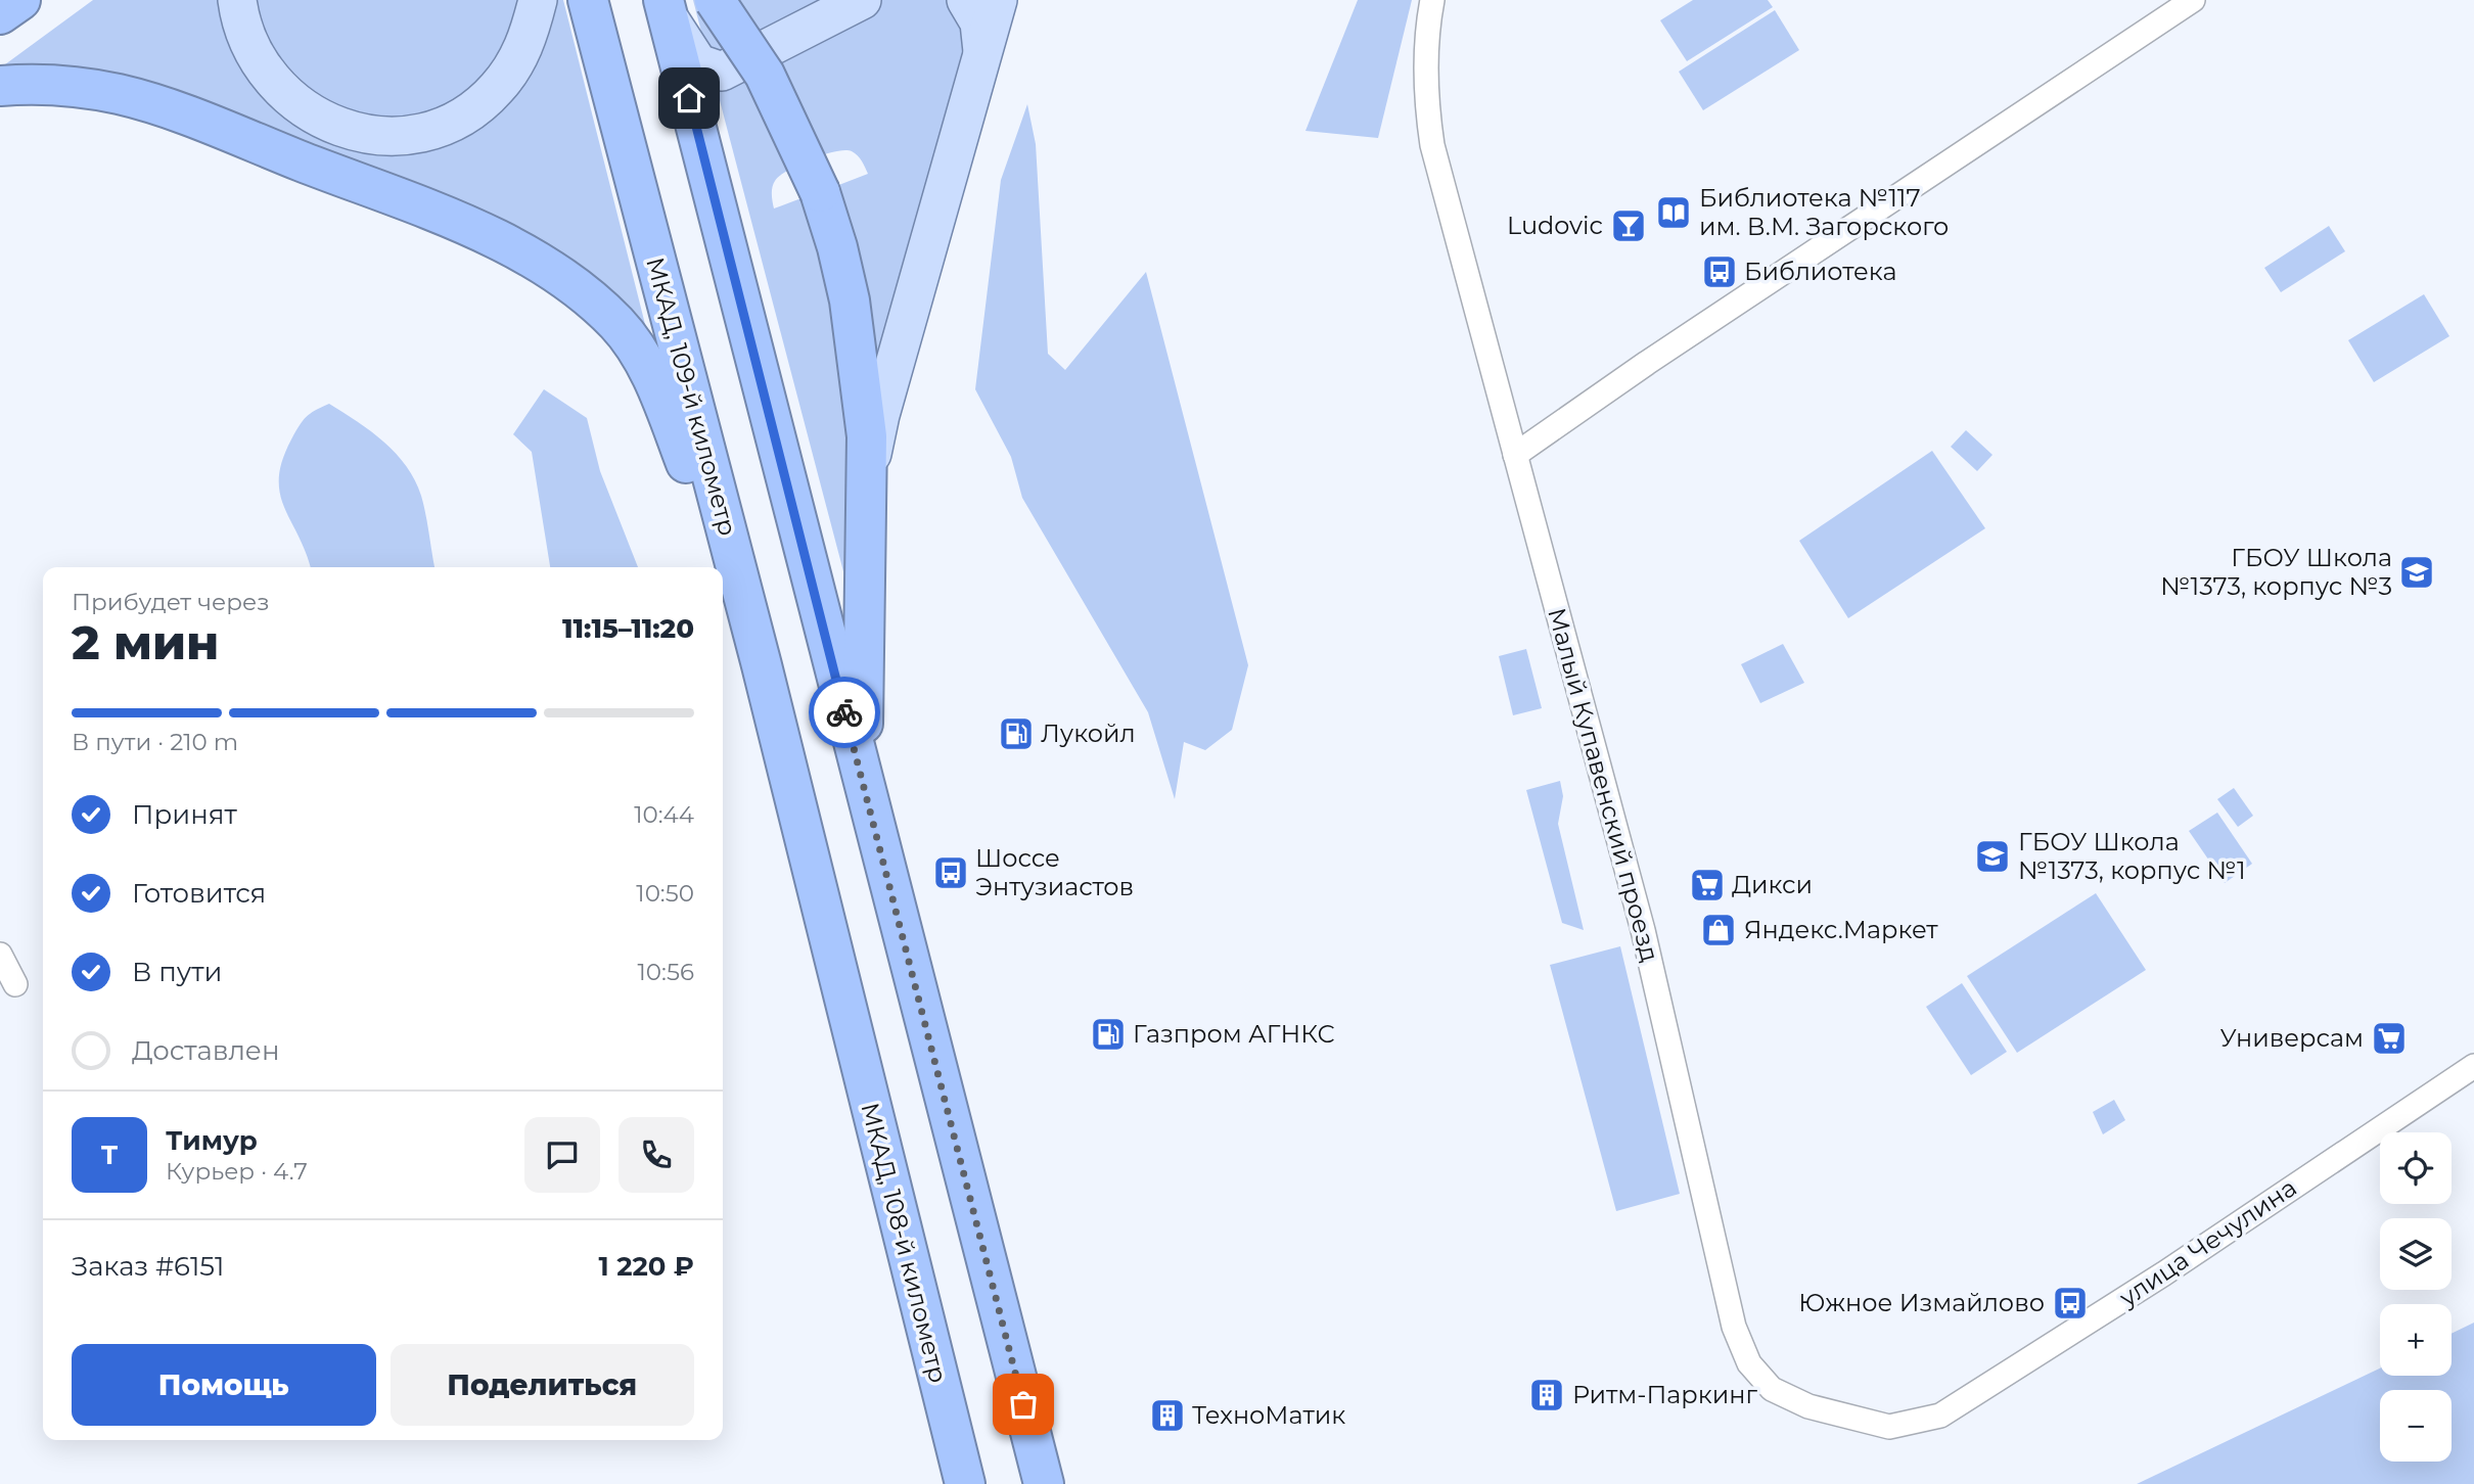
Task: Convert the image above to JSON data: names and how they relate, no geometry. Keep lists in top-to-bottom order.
{
  "streets": {
    "highway": ["МКАД, 109-й километр", "МКАД, 108-й километр"],
    "street": ["Малый Купавенский проезд", "улица Чечулина"]
  },
  "crossings": [
    ["МКАД, 109-й километр", "МКАД, 108-й километр"],
    ["Малый Купавенский проезд", "улица Чечулина"]
  ],
  "places": {
    "library": ["Библиотека №117 им. В.М. Загорского"],
    "bar": ["Ludovic"],
    "bus stop": ["Библиотека", "Шоссе Энтузиастов", "Южное Измайлово"],
    "school or university": ["ГБОУ Школа №1373, корпус №3", "ГБОУ Школа №1373, корпус №1"],
    "fuel station": ["Лукойл", "Газпром АГНКС"],
    "supermarket": ["Дикси", "Универсам"],
    "shop": ["Яндекс.Маркет"],
    "building": ["Ритм-Паркинг", "ТехноМатик"]
  },
  "page": {
    "heading": ["2 мин", "Прибудет через", "11:15–11:20"],
    "panel": [
      "Тимур",
      "Курьер · 4.7",
      "Заказ #6151",
      "1 220 ₽"
    ],
    "bar": "В пути · 210 m",
    "list": [
      ["Принят", "10:44"],
      ["Готовится", "10:50"],
      ["В пути", "10:56"],
      "Доставлен"
    ],
    "round": "Т",
    "map_buttons": ["+", "−"],
    "buttons": ["Помощь", "Поделиться"]
  }
}
